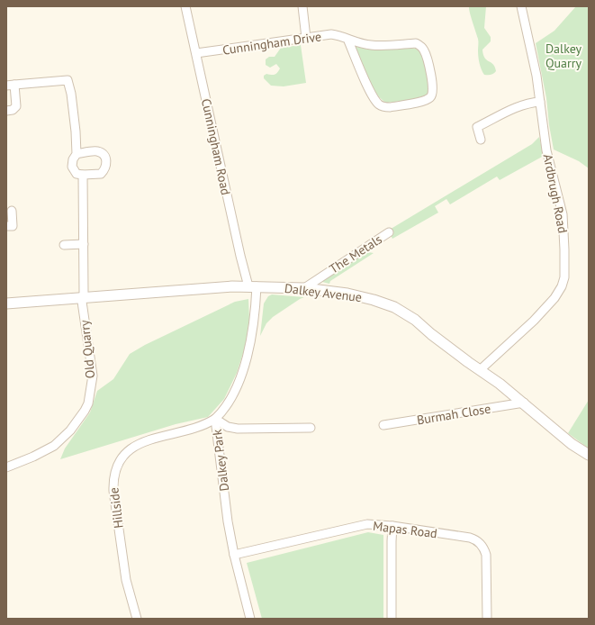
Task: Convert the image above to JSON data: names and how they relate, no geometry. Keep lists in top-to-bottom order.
{
  "streets": {
    "street": [
      "Cunningham Drive",
      "Cunningham Road",
      "Ardbrugh Road",
      "The Metals",
      "Dalkey Avenue",
      "Old Quarry",
      "Burmah Close",
      "Dalkey Park",
      "Hillside",
      "Mapas Road"
    ]
  },
  "crossings": [
    ["Cunningham Drive", "Cunningham Road"],
    ["Cunningham Road", "Dalkey Avenue"],
    ["Cunningham Road", "Dalkey Park"],
    ["Ardbrugh Road", "Dalkey Avenue"],
    ["The Metals", "Dalkey Avenue"],
    ["Dalkey Avenue", "Old Quarry"],
    ["Dalkey Avenue", "Burmah Close"],
    ["Dalkey Avenue", "Dalkey Park"],
    ["Dalkey Park", "Hillside"],
    ["Dalkey Park", "Mapas Road"]
  ],
  "parks": ["Dalkey Quarry"]
}
